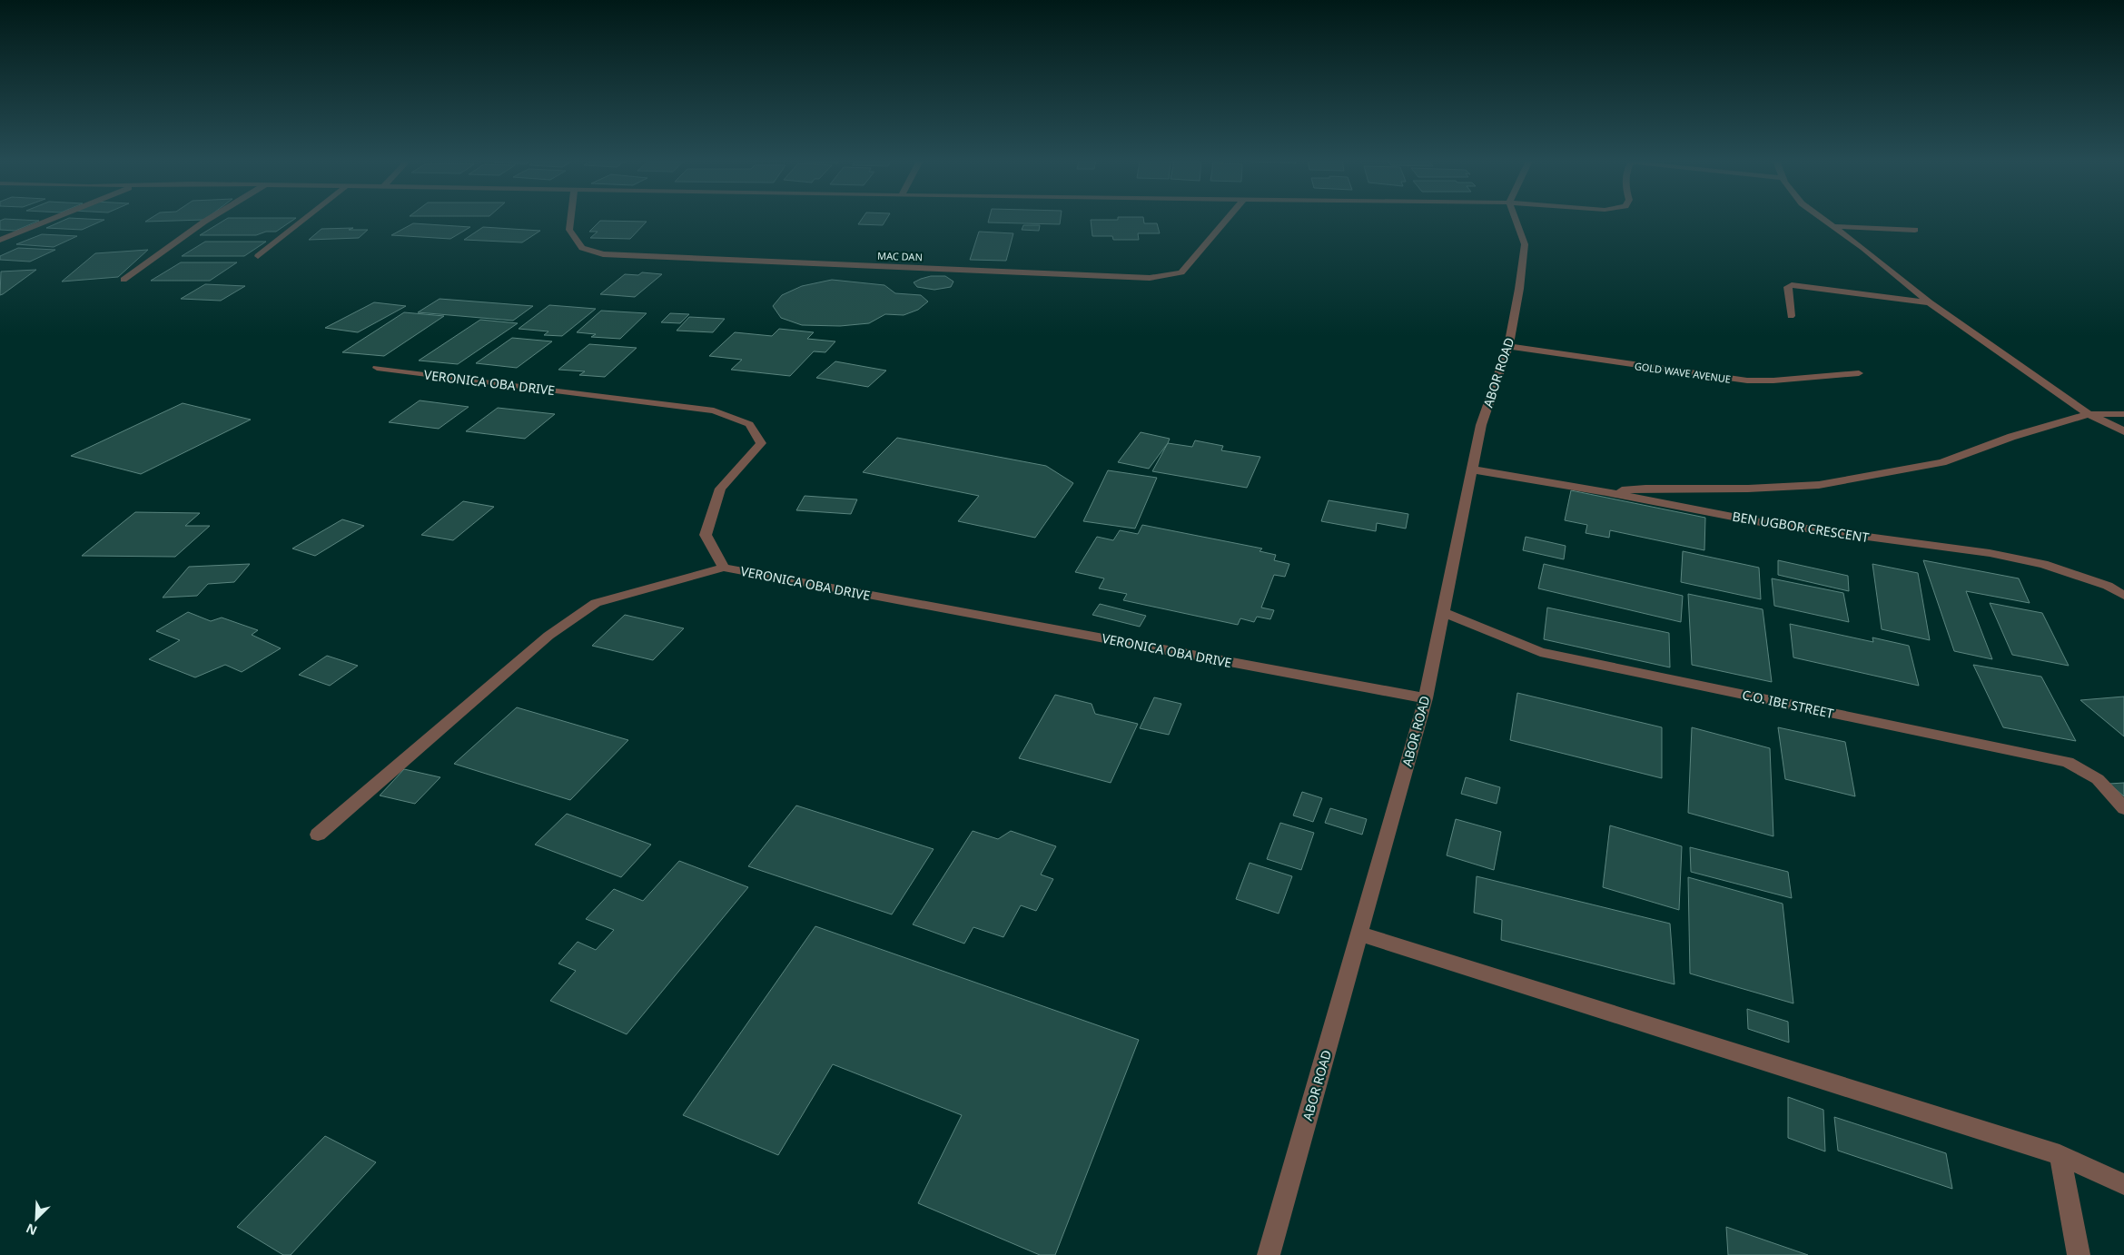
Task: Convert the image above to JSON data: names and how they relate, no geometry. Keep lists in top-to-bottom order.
{
  "streets": {
    "street": [
      "MAC DAN",
      "ABOR ROAD",
      "GOLD WAVE AVENUE",
      "VERONICA OBA DRIVE",
      "BEN UGBOR CRESCENT",
      "C.O. IBE STREET"
    ]
  },
  "crossings": [
    ["ABOR ROAD", "GOLD WAVE AVENUE"],
    ["ABOR ROAD", "VERONICA OBA DRIVE"],
    ["ABOR ROAD", "BEN UGBOR CRESCENT"],
    ["ABOR ROAD", "C.O. IBE STREET"]
  ],
  "north": "bottom left"
}
